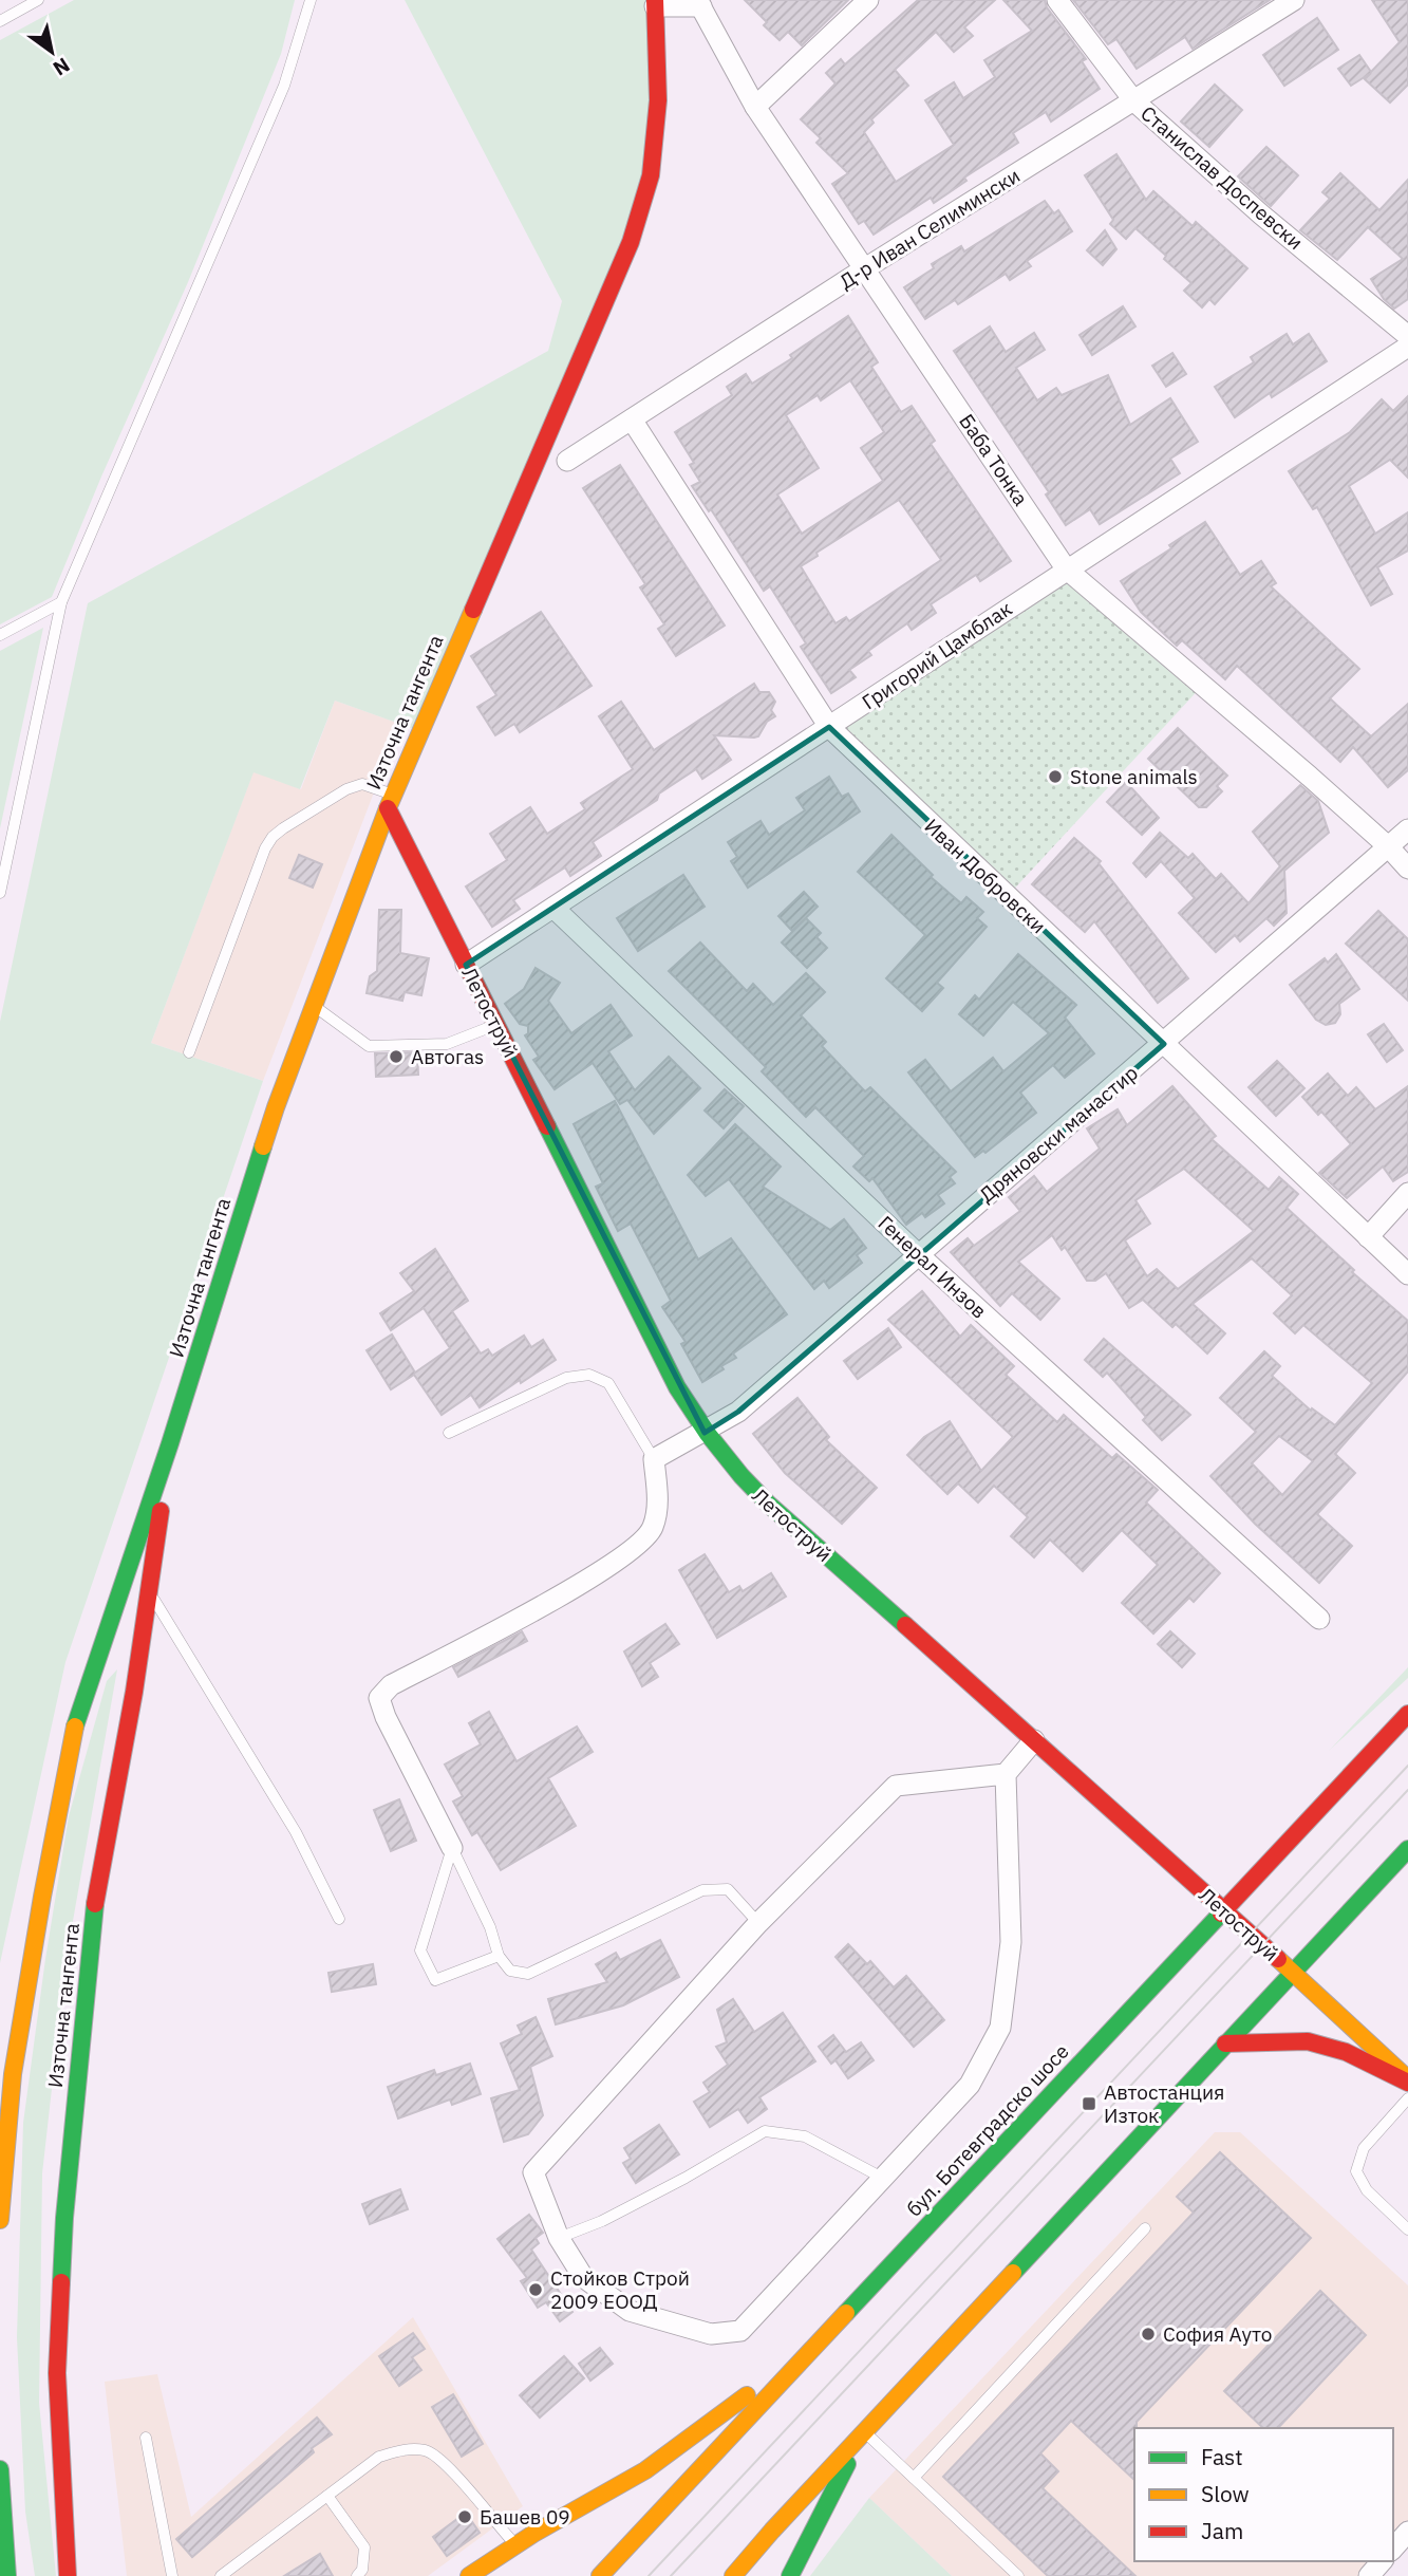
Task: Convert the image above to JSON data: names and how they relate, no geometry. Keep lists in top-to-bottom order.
{
  "streets": {
    "street": [
      "Станислав Доспевски",
      "Д-р Иван Селимински",
      "Баба Тонка",
      "Григорий Цамблак",
      "Източна тангента",
      "Иван Добровски",
      "Летоструй",
      "Дряновски манастир",
      "Генерал Инзов",
      "бул. Ботевградско шосе"
    ]
  },
  "crossings": [
    ["Станислав Доспевски", "Д-р Иван Селимински"],
    ["Д-р Иван Селимински", "Баба Тонка"],
    ["Д-р Иван Селимински", "Иван Добровски"],
    ["Баба Тонка", "Григорий Цамблак"],
    ["Баба Тонка", "Източна тангента"],
    ["Баба Тонка", "Дряновски манастир"],
    ["Григорий Цамблак", "Иван Добровски"],
    ["Григорий Цамблак", "Летоструй"],
    ["Григорий Цамблак", "Генерал Инзов"],
    ["Източна тангента", "Летоструй"],
    ["Иван Добровски", "Дряновски манастир"],
    ["Летоструй", "Дряновски манастир"],
    ["Летоструй", "бул. Ботевградско шосе"],
    ["Дряновски манастир", "Генерал Инзов"]
  ],
  "places": {
    "other": [
      "Stone animals",
      "Автогаѕ",
      "Стойков Строй 2009 ЕООД",
      "София Ауто",
      "Башев 09"
    ],
    "transit": ["Автостанция Изток"]
  },
  "legend": ["Fast", "Slow", "Jam"],
  "north": "bottom right"
}
